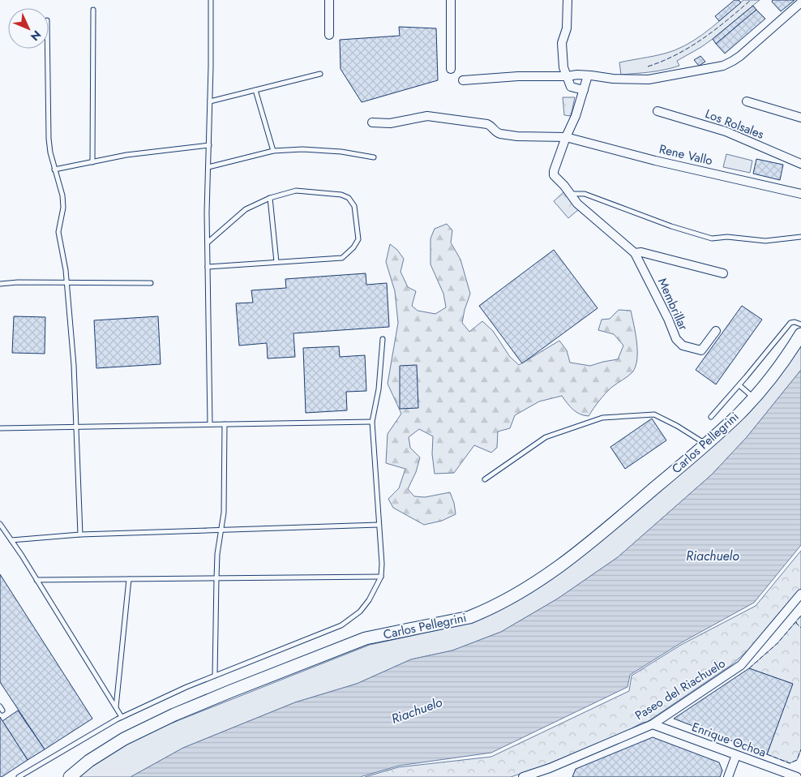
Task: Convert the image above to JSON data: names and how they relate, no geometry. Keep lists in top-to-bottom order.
{
  "streets": {
    "street": [
      "Los Rolsales",
      "Rene Vallo",
      "Membrillar",
      "Carlos Pellegrini",
      "Paseo del Riachuelo",
      "Enrique Ochoa"
    ]
  },
  "crossings": [
    ["Paseo del Riachuelo", "Enrique Ochoa"]
  ],
  "water": ["Riachuelo"],
  "north": "bottom right"
}
